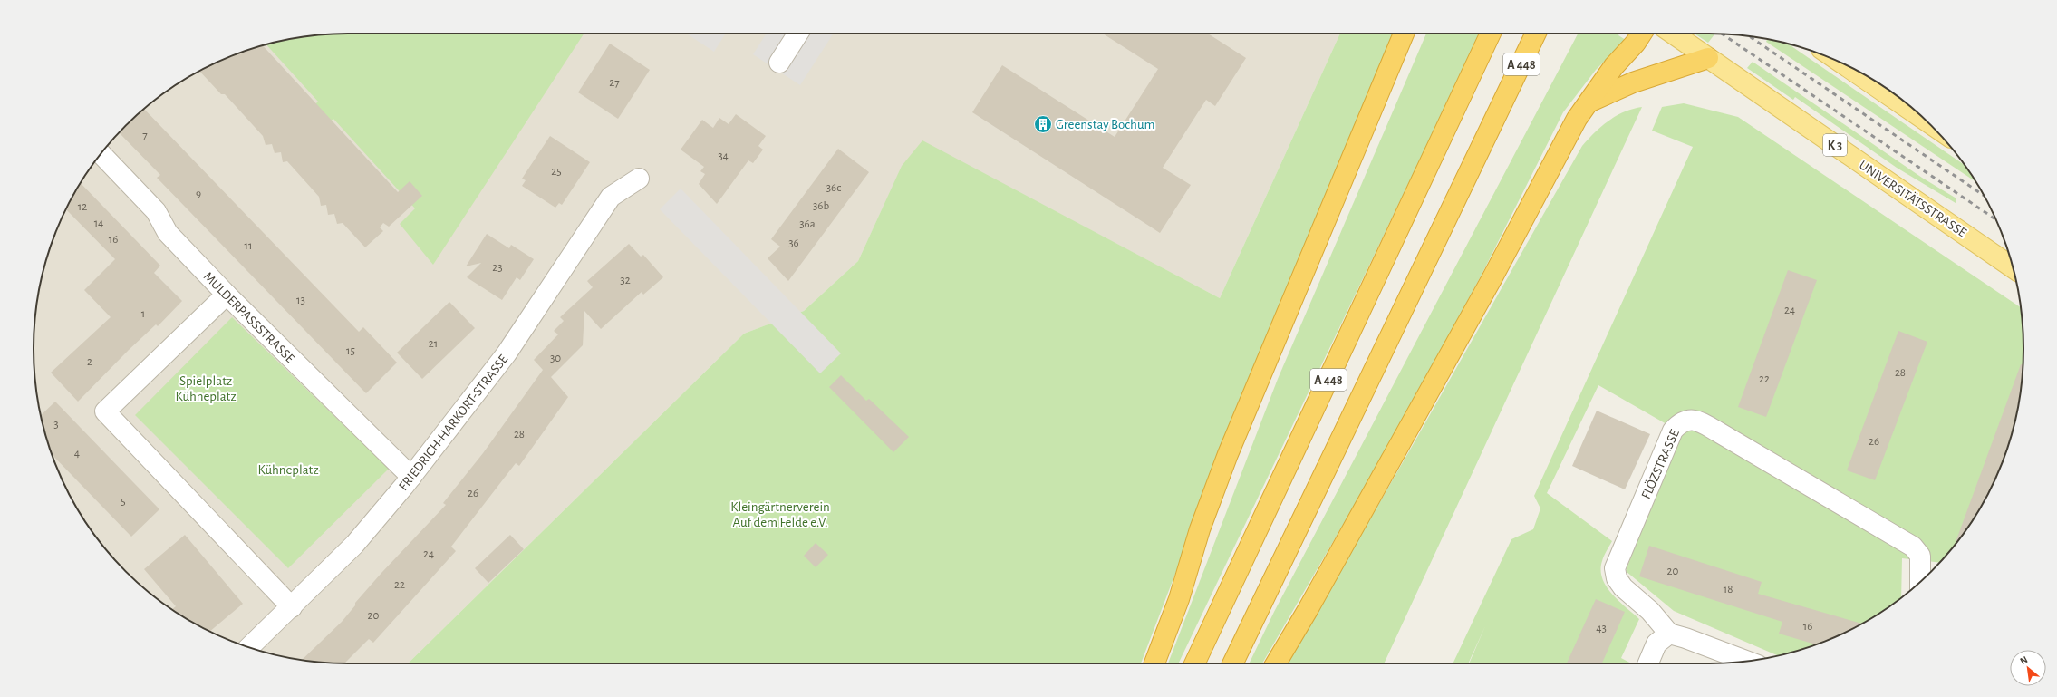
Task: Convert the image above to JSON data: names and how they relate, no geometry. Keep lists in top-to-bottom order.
{
  "streets": {
    "highway": ["A 448"],
    "main road": ["K 3", "UNIVERSITÄTSSTRASSE"],
    "street": ["MULDERPASSSTRASSE", "FRIEDRICH-HARKORT-STRASSE", "FLÖZSTRASSE"]
  },
  "crossings": [
    ["MULDERPASSSTRASSE", "FRIEDRICH-HARKORT-STRASSE"]
  ],
  "parks": ["Spielplatz Kühneplatz", "Kühneplatz", "Kleingärtnerverein Auf dem Felde e.V."],
  "places": {
    "building": ["Greenstay Bochum"]
  },
  "house_numbers": [
    "27",
    "7",
    "34",
    "25",
    "36c",
    "9",
    "36b",
    "12",
    "14",
    "36a",
    "16",
    "36",
    "11",
    "23",
    "32",
    "13",
    "24",
    "1",
    "21",
    "15",
    "30",
    "2",
    "28",
    "22",
    "3",
    "28",
    "26",
    "4",
    "26",
    "5",
    "24",
    "20",
    "22",
    "18",
    "20",
    "16",
    "43"
  ],
  "north": "top left"
}
